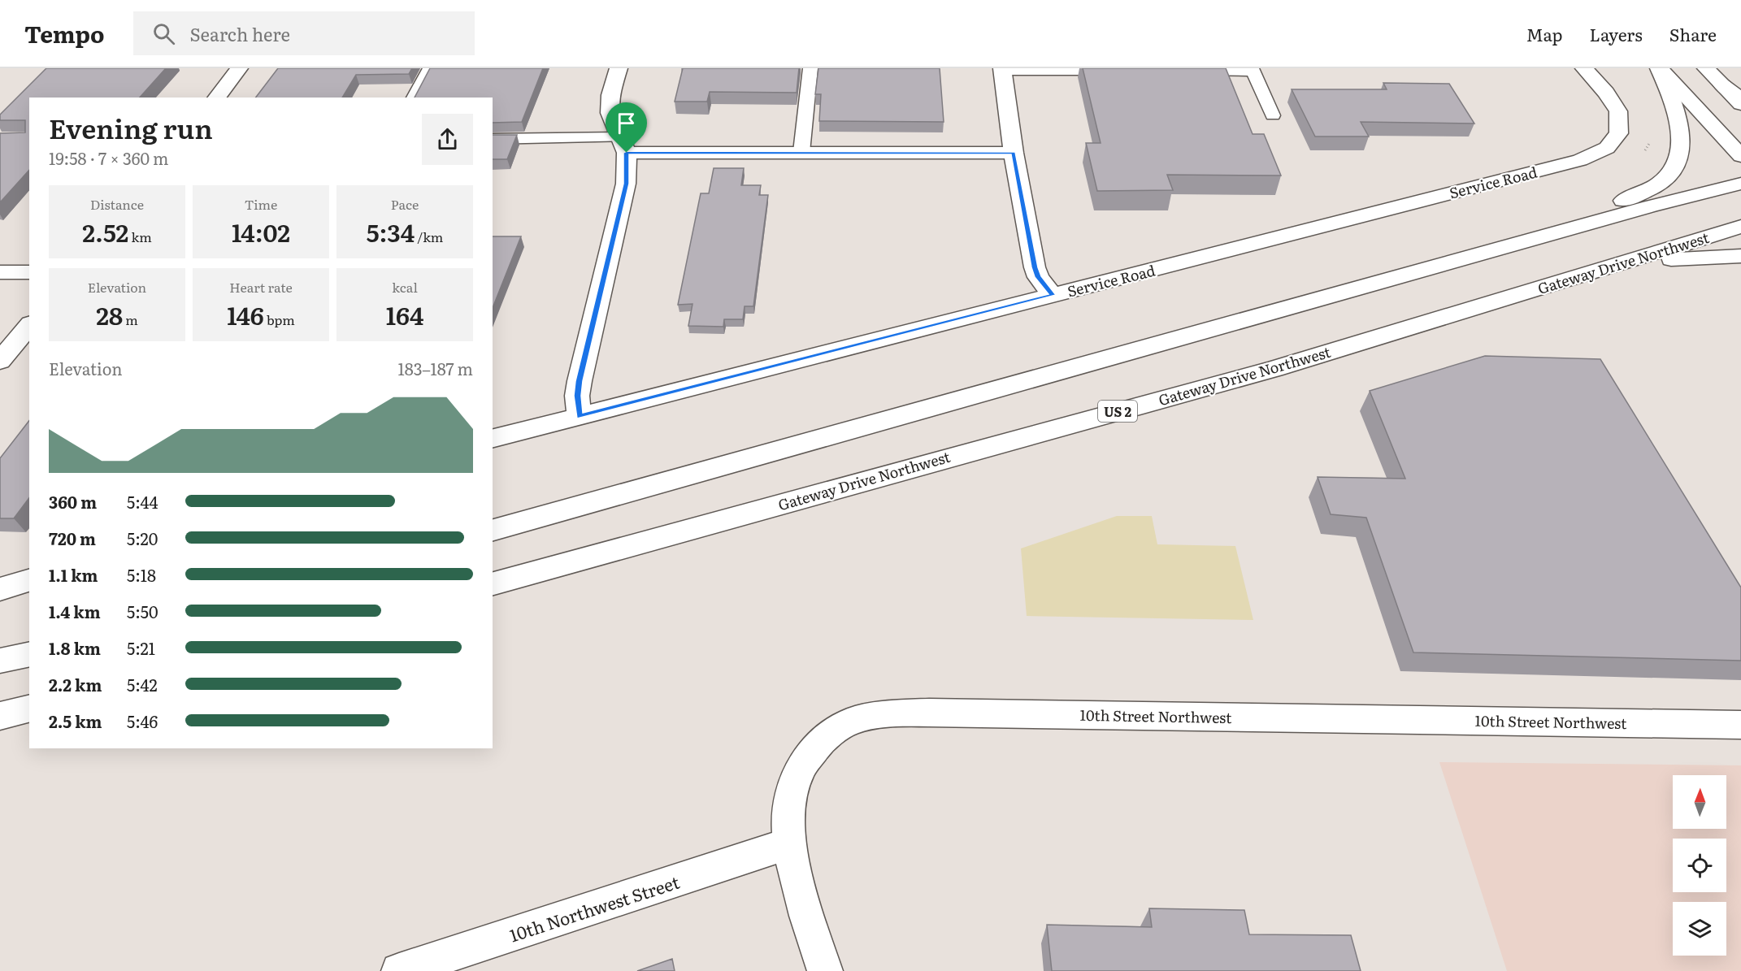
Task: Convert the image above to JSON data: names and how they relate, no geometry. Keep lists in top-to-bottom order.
{
  "streets": {
    "main road": [
      "Service Road",
      "Gateway Drive Northwest",
      "US 2",
      "10th Street Northwest",
      "10th Northwest Street"
    ]
  },
  "crossings": [
    ["10th Street Northwest", "10th Northwest Street"]
  ],
  "north": "top",
  "page": {
    "header": "Tempo",
    "search": "Search here",
    "nav": ["Map", "Layers", "Share"],
    "heading": ["Evening run", "19:58 · 7 × 360 m"],
    "stats": [
      ["Distance", "2.52 km"],
      ["Time", "14:02"],
      ["Pace", "5:34 /km"],
      ["Elevation", "28 m"],
      ["Heart rate", "146 bpm"],
      ["kcal", "164"]
    ],
    "chart": ["Elevation", "183–187 m"],
    "list": [
      {
        "name": "360 m",
        "note": "5:44"
      },
      {
        "name": "720 m",
        "note": "5:20"
      },
      {
        "name": "1.1 km",
        "note": "5:18"
      },
      {
        "name": "1.4 km",
        "note": "5:50"
      },
      {
        "name": "1.8 km",
        "note": "5:21"
      },
      {
        "name": "2.2 km",
        "note": "5:42"
      },
      {
        "name": "2.5 km",
        "note": "5:46"
      }
    ]
  }
}
